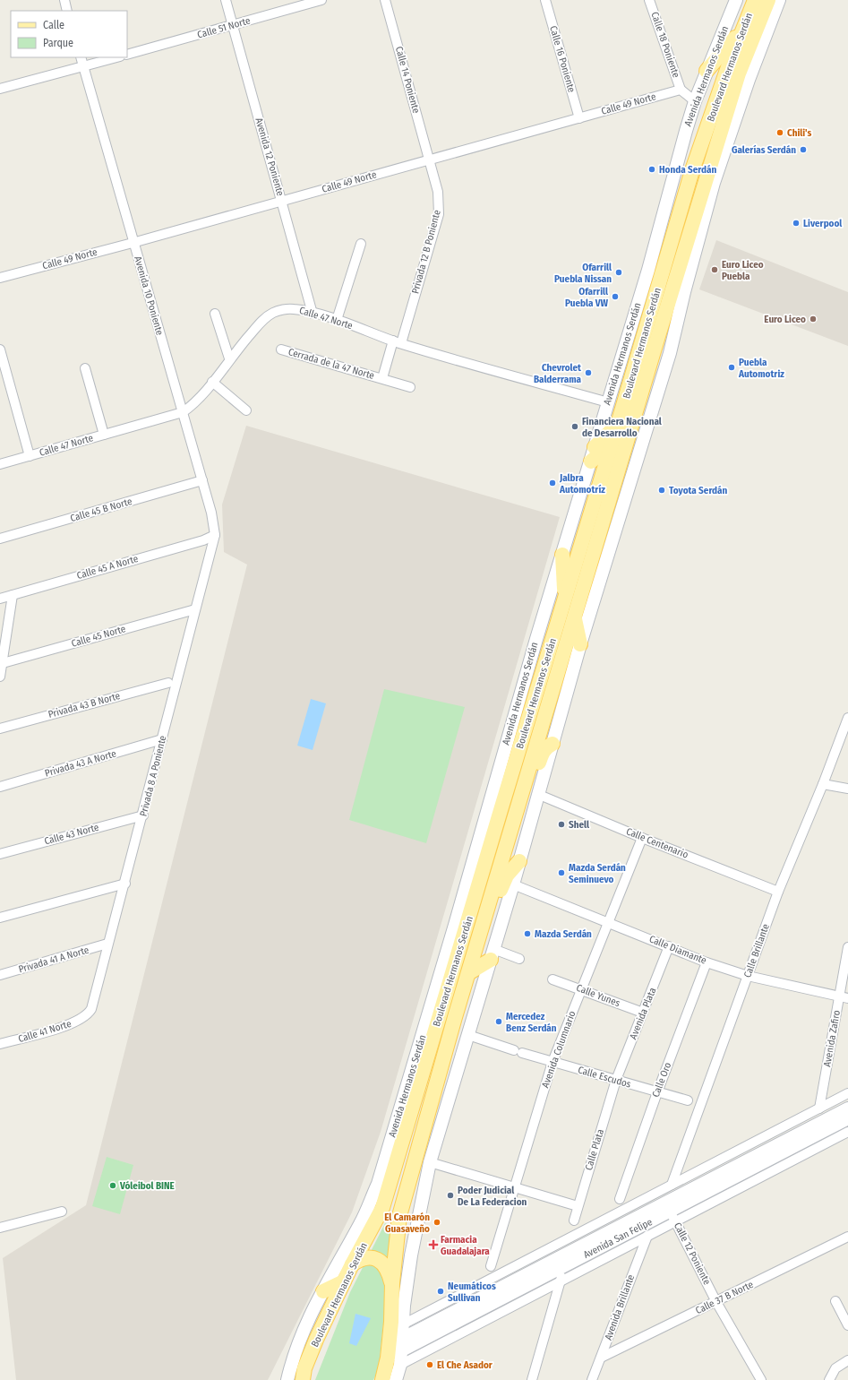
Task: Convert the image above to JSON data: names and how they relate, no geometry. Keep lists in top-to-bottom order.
{
  "streets": {
    "main road": ["Boulevard Hermanos Serdán", "Avenida Hermanos Serdán", "Avenida San Felipe"],
    "street": [
      "Calle 51 Norte",
      "Calle 18 Poniente",
      "Calle 16 Poniente",
      "Calle 14 Poniente",
      "Calle 49 Norte",
      "Avenida 12 Poniente",
      "Privada 12 B Poniente",
      "Avenida 10 Poniente",
      "Calle 47 Norte",
      "Cerrada de la 47 Norte",
      "Calle 45 B Norte",
      "Calle 45 A Norte",
      "Calle 45 Norte",
      "Privada 43 B Norte",
      "Privada 43 A Norte",
      "Privada 8 A Poniente",
      "Calle 43 Norte",
      "Calle Centenario",
      "Calle Diamante",
      "Calle Brillante",
      "Privada 41 A Norte",
      "Calle Yunes",
      "Avenida Plata",
      "Calle 41 Norte",
      "Avenida Zafiro",
      "Avenida Columnario",
      "Calle Escudos",
      "Calle Oro",
      "Calle Plata",
      "Calle 12 Poniente",
      "Calle 37 B Norte",
      "Avenida Brillante"
    ]
  },
  "crossings": [
    ["Calle 51 Norte", "Avenida 12 Poniente"],
    ["Calle 18 Poniente", "Calle 49 Norte"],
    ["Calle 16 Poniente", "Calle 49 Norte"],
    ["Boulevard Hermanos Serdán", "Avenida San Felipe"],
    ["Avenida Hermanos Serdán", "Calle 47 Norte"],
    ["Calle 14 Poniente", "Calle 49 Norte"],
    ["Calle 14 Poniente", "Privada 12 B Poniente"],
    ["Calle 49 Norte", "Avenida 12 Poniente"],
    ["Calle 49 Norte", "Privada 12 B Poniente"],
    ["Calle 49 Norte", "Avenida 10 Poniente"],
    ["Avenida 12 Poniente", "Calle 47 Norte"],
    ["Privada 12 B Poniente", "Calle 47 Norte"],
    ["Privada 12 B Poniente", "Cerrada de la 47 Norte"],
    ["Avenida 10 Poniente", "Calle 47 Norte"],
    ["Avenida 10 Poniente", "Calle 45 B Norte"],
    ["Avenida 10 Poniente", "Calle 45 A Norte"],
    ["Avenida 10 Poniente", "Privada 8 A Poniente"],
    ["Calle 47 Norte", "Cerrada de la 47 Norte"],
    ["Calle 45 A Norte", "Privada 8 A Poniente"],
    ["Calle 45 Norte", "Privada 8 A Poniente"],
    ["Privada 43 A Norte", "Privada 8 A Poniente"],
    ["Privada 8 A Poniente", "Calle 43 Norte"],
    ["Privada 8 A Poniente", "Privada 41 A Norte"],
    ["Privada 8 A Poniente", "Calle 41 Norte"],
    ["Calle Centenario", "Calle Brillante"],
    ["Calle Centenario", "Avenida Columnario"],
    ["Calle Diamante", "Calle Brillante"],
    ["Calle Diamante", "Avenida Plata"],
    ["Calle Diamante", "Avenida Zafiro"],
    ["Calle Diamante", "Avenida Columnario"],
    ["Calle Diamante", "Calle Oro"],
    ["Calle Yunes", "Avenida Plata"],
    ["Calle Yunes", "Avenida Columnario"],
    ["Avenida Plata", "Calle Escudos"],
    ["Avenida Plata", "Calle Plata"],
    ["Avenida Columnario", "Calle Escudos"],
    ["Calle Escudos", "Calle Oro"],
    ["Calle Escudos", "Calle Plata"],
    ["Avenida San Felipe", "Calle 12 Poniente"],
    ["Avenida San Felipe", "Avenida Brillante"],
    ["Calle 12 Poniente", "Calle 37 B Norte"],
    ["Calle 37 B Norte", "Avenida Brillante"]
  ],
  "places": {
    "other": [
      "Chili's",
      "Galerías Serdán",
      "Honda Serdán",
      "Liverpool",
      "Euro Liceo Puebla",
      "Ofarrill Puebla Nissan",
      "Ofarrill Puebla VW",
      "Euro Liceo",
      "Puebla Automotriz",
      "Chevrolet Balderrama",
      "Financiera Nacional de Desarrollo",
      "Jalbra Automotríz",
      "Toyota Serdán",
      "Shell",
      "Mazda Serdán Seminuevo",
      "Mazda Serdán",
      "Mercedez Benz Serdán",
      "Vóleibol BINE",
      "Poder Judicial De La Federacion",
      "El Camarón Guasaveño",
      "Neumáticos Sullivan",
      "El Che Asador"
    ],
    "health": ["Farmacia Guadalajara"]
  },
  "legend": ["Calle", "Parque"]
}
